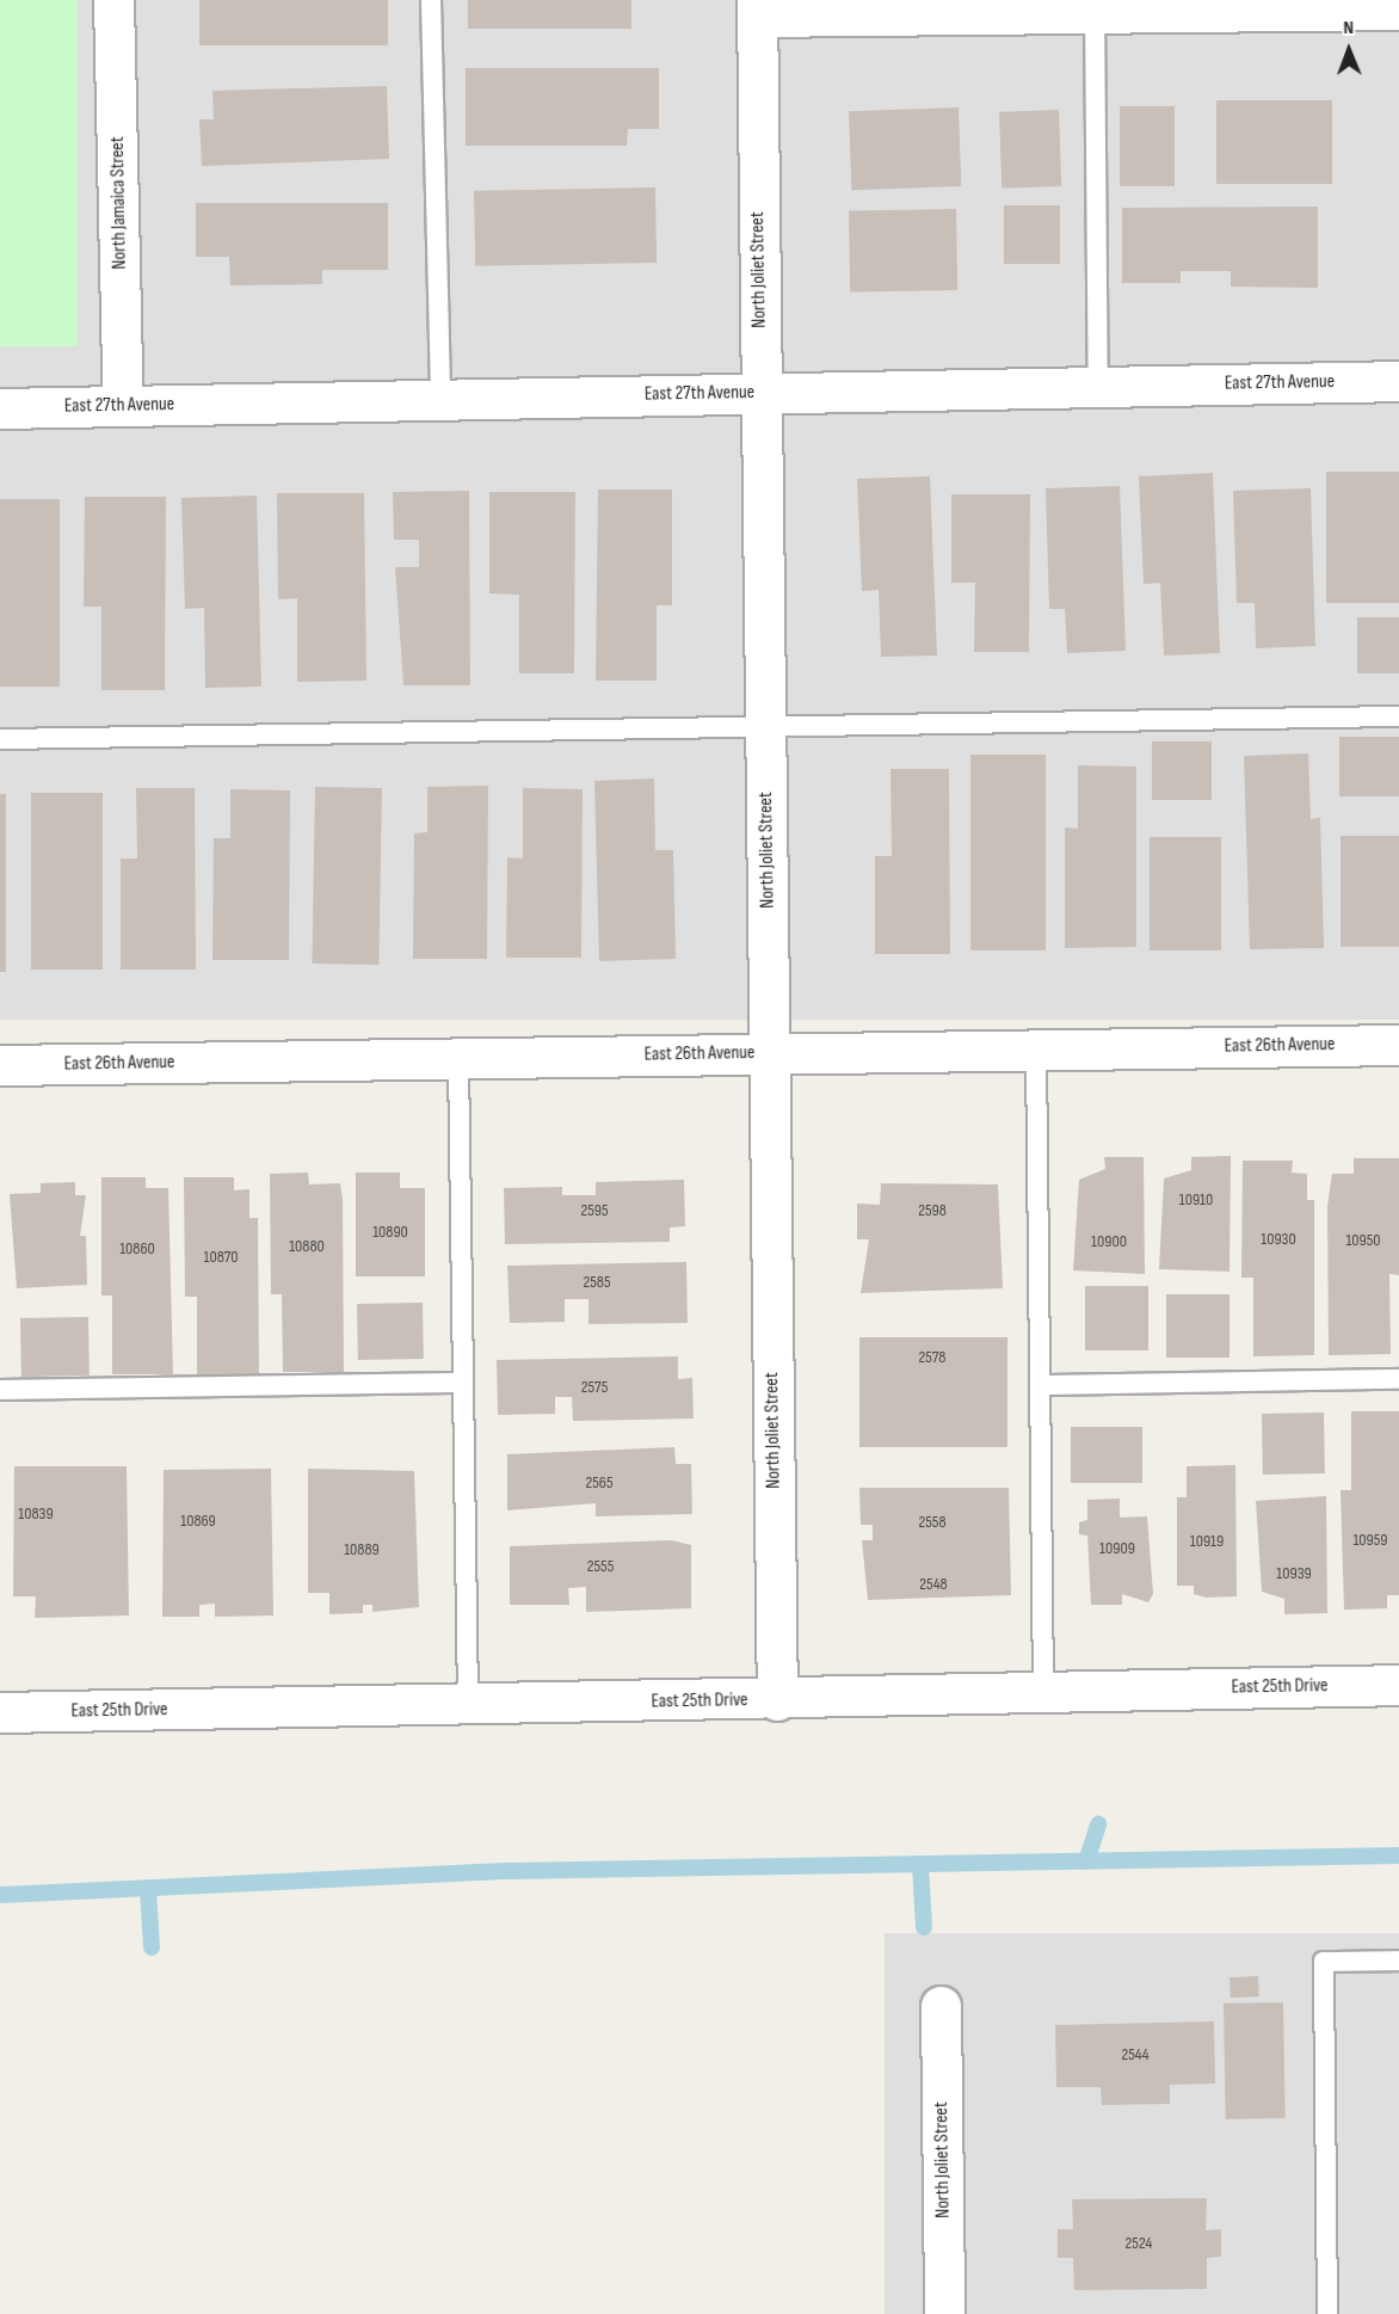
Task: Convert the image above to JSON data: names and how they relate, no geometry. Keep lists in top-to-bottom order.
{
  "streets": {
    "street": [
      "North Jamaica Street",
      "North Joliet Street",
      "East 27th Avenue",
      "East 26th Avenue",
      "East 25th Drive"
    ]
  },
  "crossings": [
    ["North Jamaica Street", "East 27th Avenue"],
    ["North Joliet Street", "East 27th Avenue"],
    ["North Joliet Street", "East 26th Avenue"],
    ["North Joliet Street", "East 25th Drive"]
  ],
  "house_numbers": [
    "10910",
    "2595",
    "2598",
    "10890",
    "10930",
    "10950",
    "10900",
    "10880",
    "10860",
    "10870",
    "2585",
    "2578",
    "2575",
    "2565",
    "10839",
    "10869",
    "2558",
    "10959",
    "10919",
    "10909",
    "10889",
    "2555",
    "10939",
    "2548",
    "2544",
    "2524"
  ],
  "north": "top"
}
